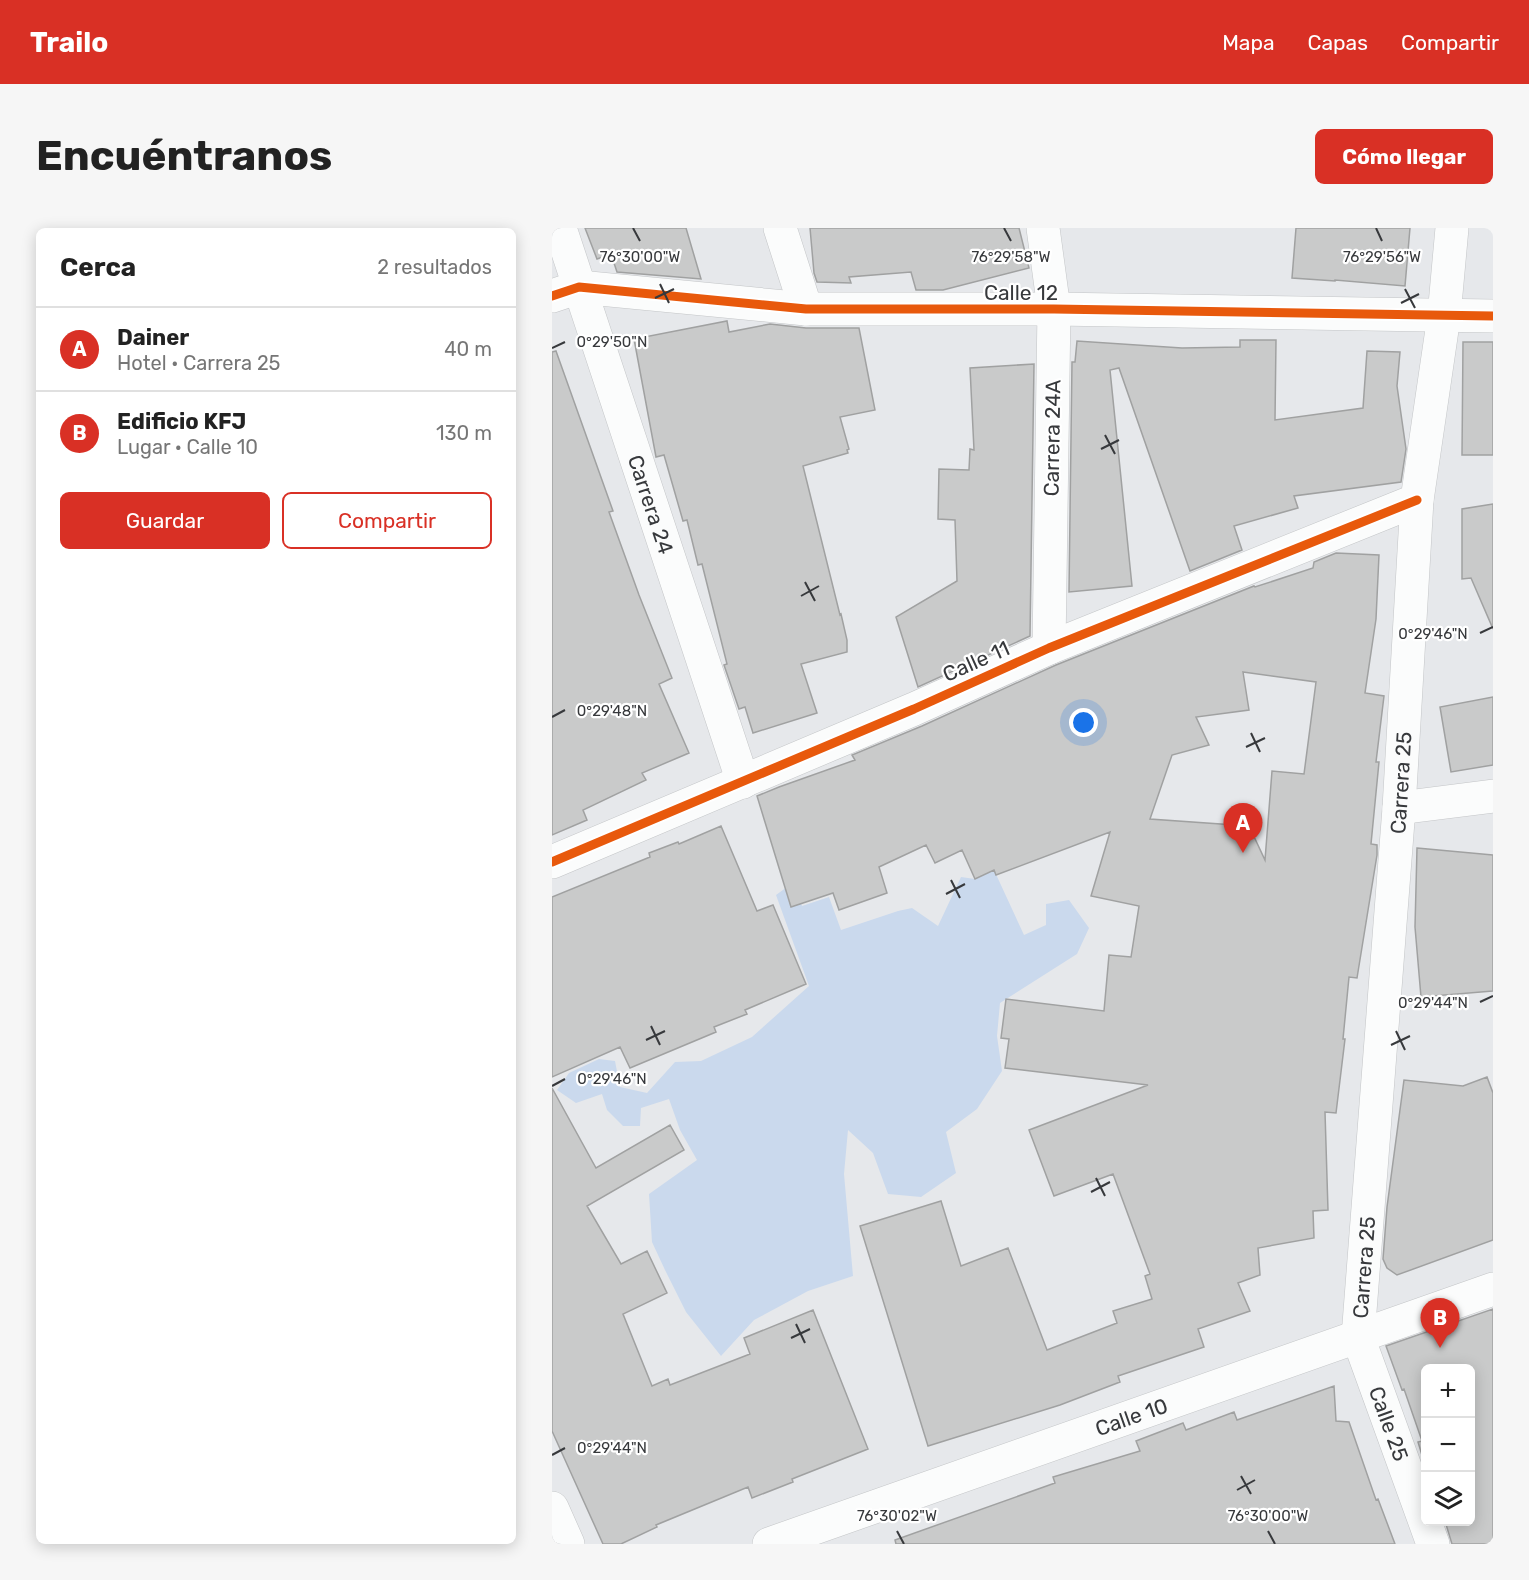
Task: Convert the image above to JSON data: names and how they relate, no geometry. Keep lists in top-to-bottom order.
{
  "streets": {
    "street": [
      "Calle 12",
      "Carrera 24A",
      "Carrera 24",
      "Calle 11",
      "Carrera 25",
      "Calle 10",
      "Calle 25"
    ]
  },
  "crossings": [
    ["Calle 12", "Carrera 24A"],
    ["Calle 12", "Carrera 24"],
    ["Calle 12", "Carrera 25"],
    ["Carrera 24A", "Calle 11"],
    ["Carrera 24", "Calle 11"],
    ["Calle 11", "Carrera 25"],
    ["Carrera 25", "Calle 10"],
    ["Carrera 25", "Calle 25"],
    ["Calle 10", "Calle 25"]
  ],
  "page": {
    "header": "Trailo",
    "nav": ["Mapa", "Capas", "Compartir"],
    "buttons": [
      "Cómo llegar",
      ["Guardar", "Compartir"]
    ],
    "title": "Encuéntranos",
    "heading": ["Cerca", "2 resultados"],
    "list": [
      {
        "mark": "A",
        "name": "Dainer",
        "note": "Hotel · Carrera 25",
        "value": "40 m"
      },
      {
        "mark": "B",
        "name": "Edificio KFJ",
        "note": "Lugar · Calle 10",
        "value": "130 m"
      }
    ],
    "pins": ["A", "B"],
    "map_buttons": ["+", "−"]
  },
  "coordinates": [
    "76°30'00\"W",
    "76°29'58\"W",
    "76°29'56\"W",
    "0°29'50\"N",
    "0°29'46\"N",
    "0°29'48\"N",
    "0°29'44\"N",
    "76°30'02\"W"
  ]
}
